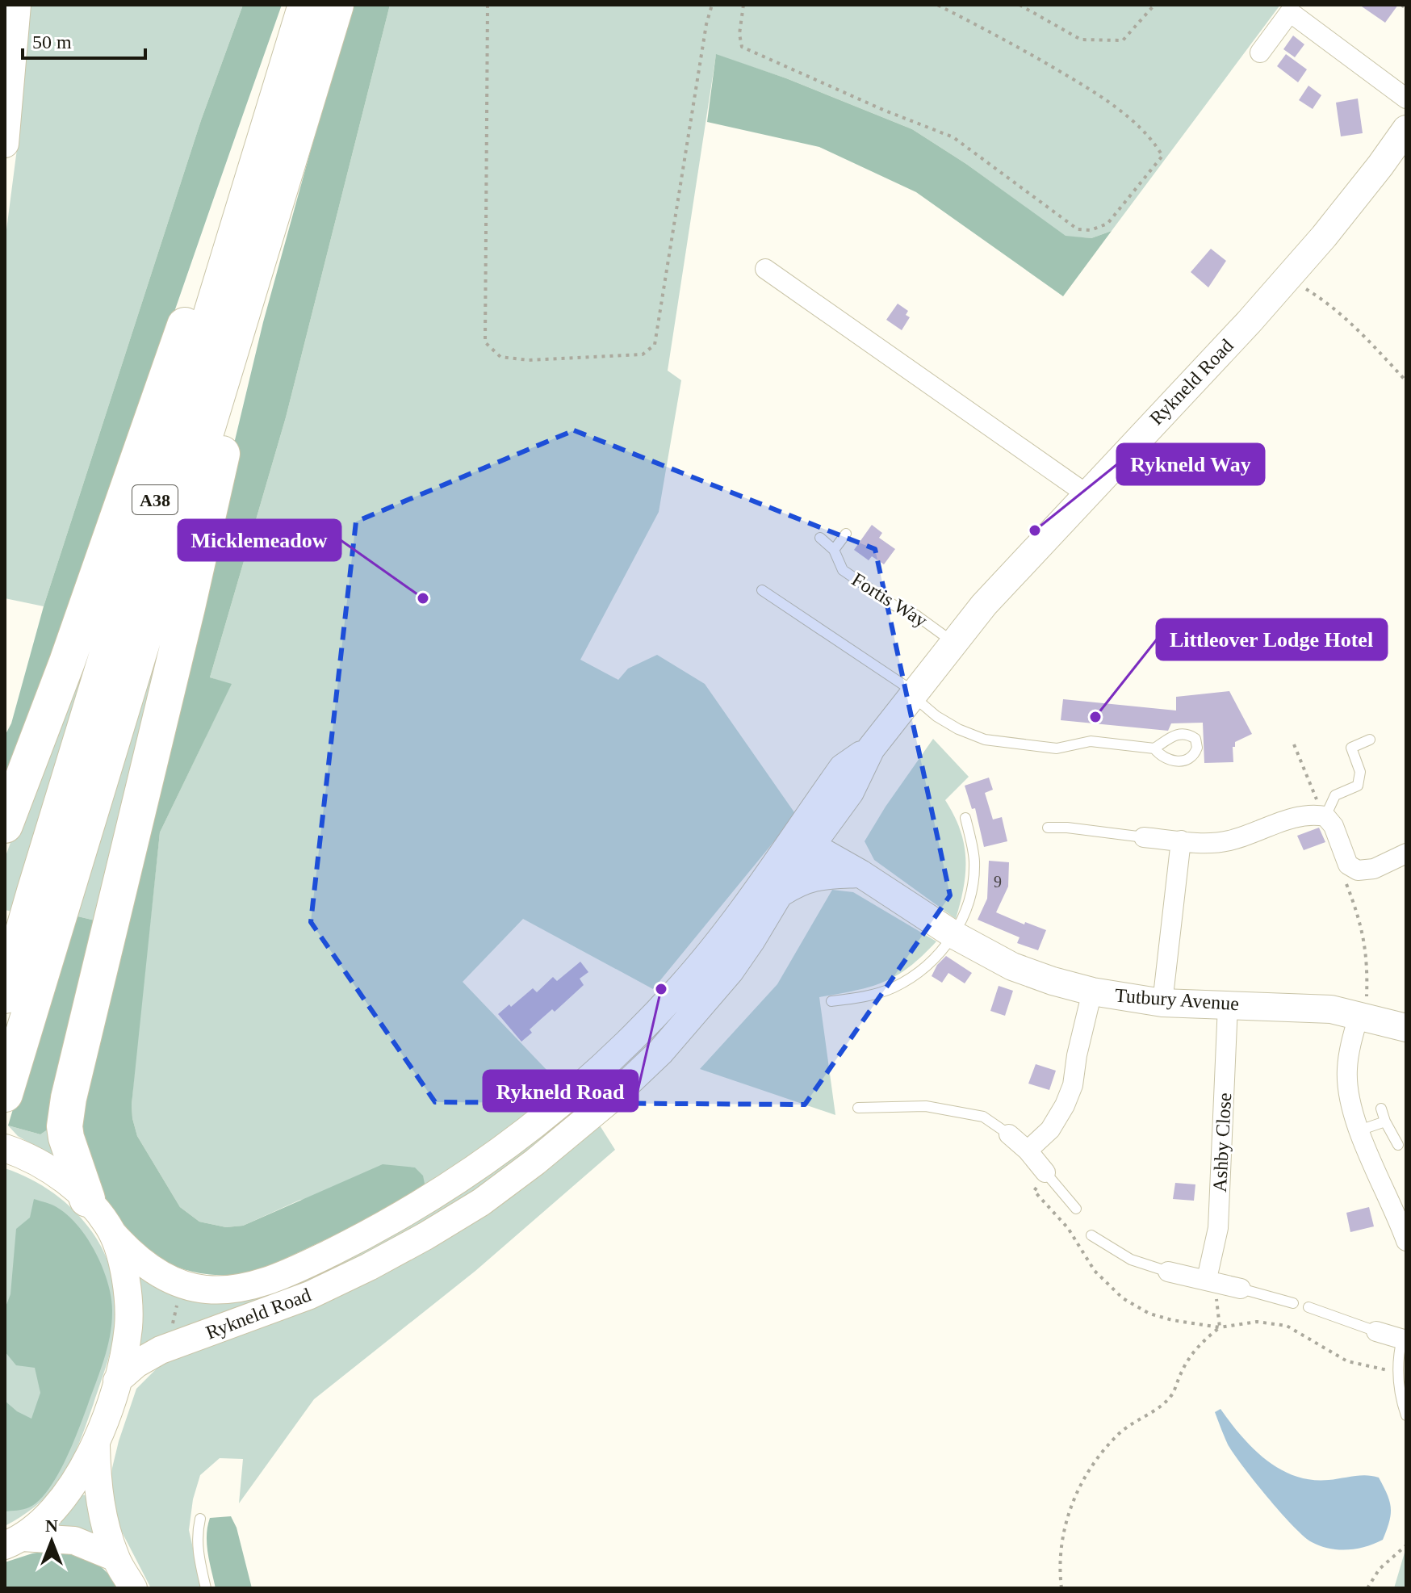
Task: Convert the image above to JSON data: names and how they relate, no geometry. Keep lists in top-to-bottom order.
{
  "streets": {
    "highway": ["A38"],
    "street": ["Rykneld Road", "Tutbury Avenue", "Ashby Close"],
    "lane": ["Fortis Way"]
  },
  "crossings": [
    ["Rykneld Road", "Fortis Way"],
    ["Rykneld Road", "Tutbury Avenue"],
    ["Tutbury Avenue", "Ashby Close"]
  ],
  "places": [
    "Rykneld Way",
    "Micklemeadow",
    "Littleover Lodge Hotel",
    "Rykneld Road"
  ],
  "house_numbers": ["9"],
  "scale_bar": "50 m",
  "north": "top"
}
